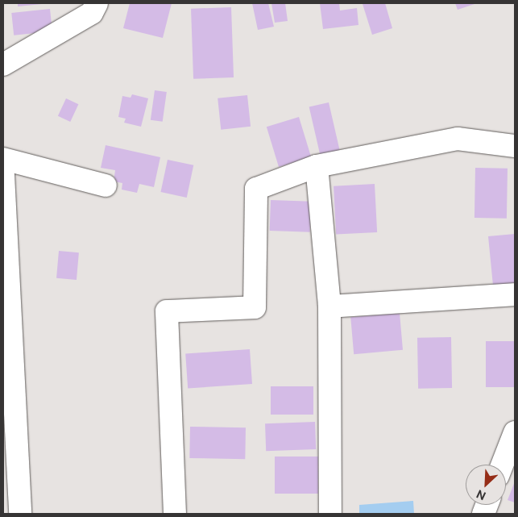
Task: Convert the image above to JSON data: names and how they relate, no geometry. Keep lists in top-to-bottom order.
{
  "north": "bottom left"
}
